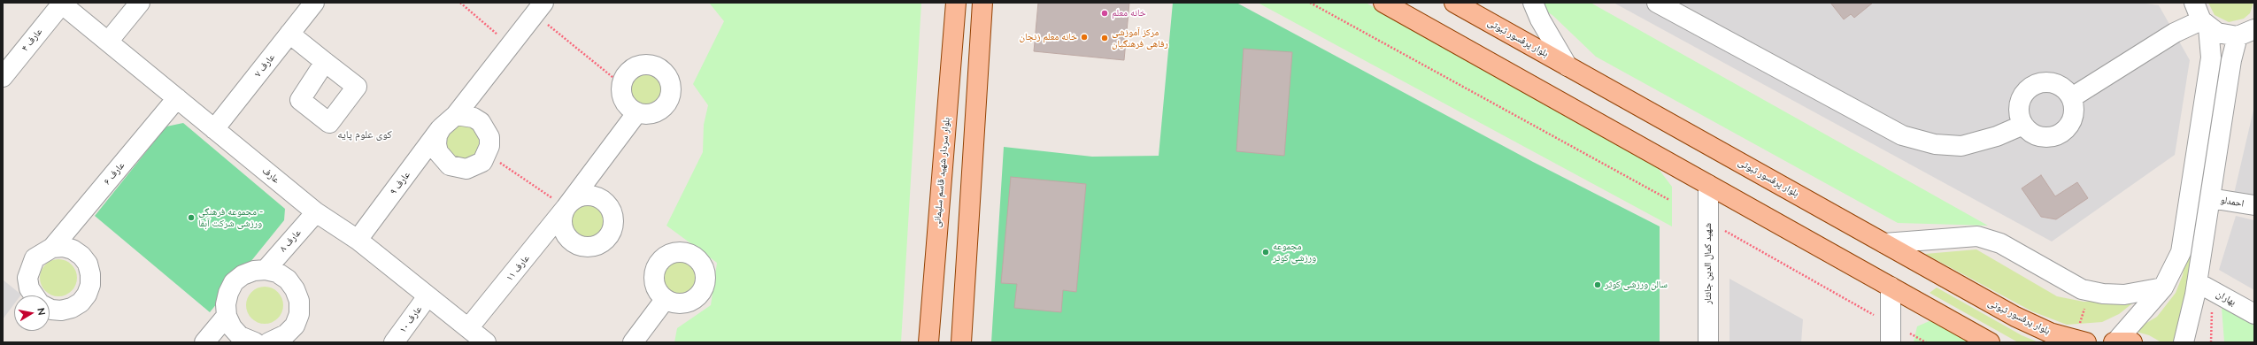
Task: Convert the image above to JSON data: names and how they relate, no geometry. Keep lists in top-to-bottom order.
{
  "streets": {
    "main road": ["بلوار پرفسور ثبوتی", "بلوار سردار شهید قاسم سلیمانی"],
    "street": [
      "عارف ۴",
      "عارف ۷",
      "عارف ۶",
      "عارف",
      "عارف ۹",
      "احمدلو",
      "عارف ۸",
      "شهید کمال الدین جانثار",
      "عارف ۱۱",
      "بهاران",
      "عارف ۱۰"
    ]
  },
  "crossings": [
    ["عارف ۴", "عارف"],
    ["عارف ۷", "عارف"],
    ["عارف ۶", "عارف"],
    ["عارف", "عارف ۹"],
    ["عارف", "عارف ۸"],
    ["عارف", "عارف ۱۱"],
    ["عارف", "عارف ۱۰"]
  ],
  "districts": ["کوی علوم پایه"],
  "places": [
    "خانه معلم",
    "خانه معلم زنجان",
    "مرکز آموزشی رفاهی فرهنگیان",
    "مجموعه فرهنگی - ورزشی شرکت آبفا",
    "مجموعه ورزشی کوثر",
    "سالن ورزشی کوثر"
  ],
  "north": "right"
}
